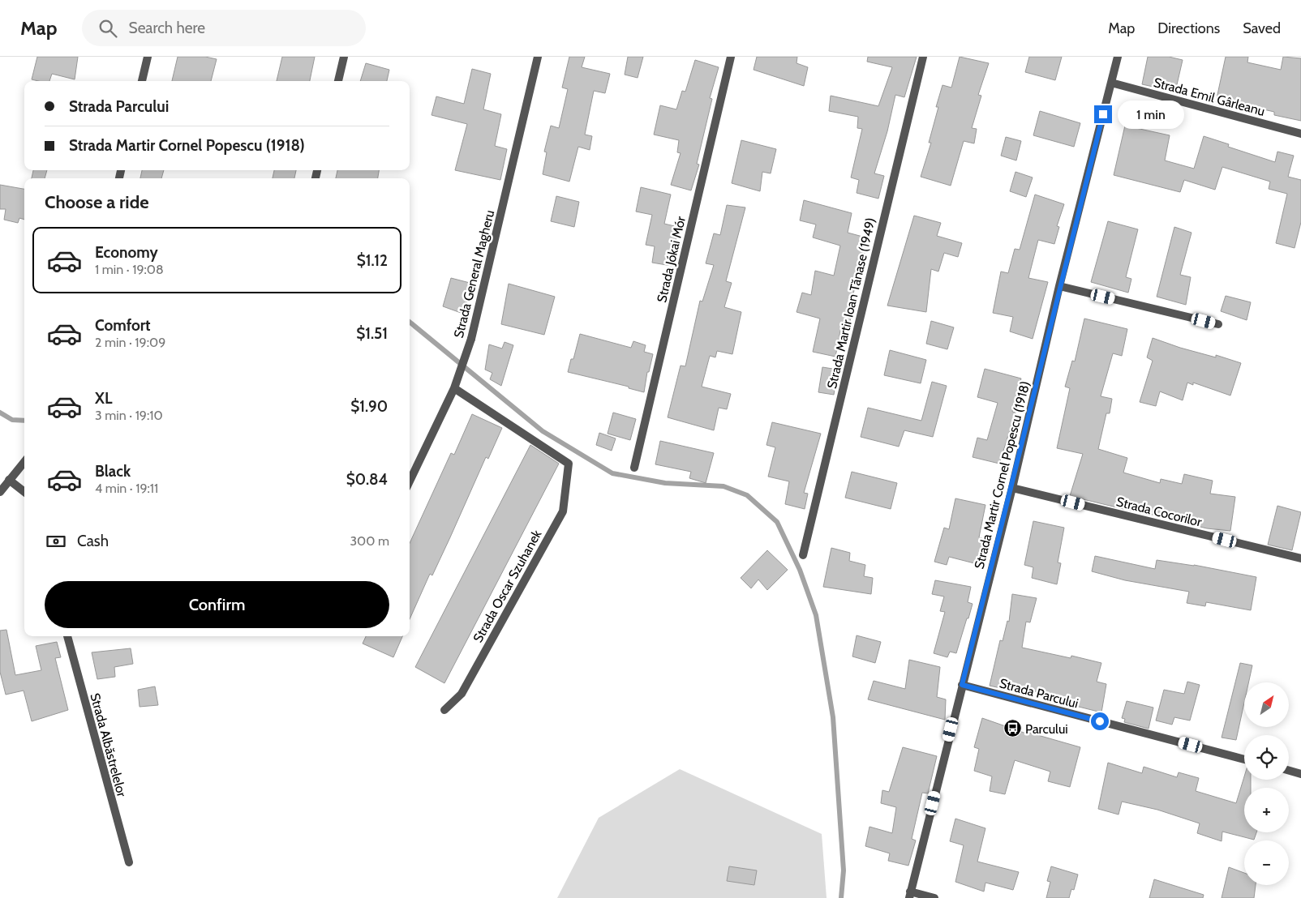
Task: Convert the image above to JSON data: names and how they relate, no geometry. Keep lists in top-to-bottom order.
{
  "streets": {
    "street": [
      "Strada Emil Gârleanu",
      "Strada Jókai Mór",
      "Strada General Magheru",
      "Strada Martir Ioan Tănase (1949)",
      "Strada Martir Cornel Popescu (1918)",
      "Strada Cocorilor",
      "Strada Oscar Szuhanek",
      "Strada Parcului",
      "Strada Albăstrelelor"
    ]
  },
  "crossings": [
    ["Strada Emil Gârleanu", "Strada Martir Cornel Popescu (1918)"],
    ["Strada General Magheru", "Strada Oscar Szuhanek"],
    ["Strada Martir Cornel Popescu (1918)", "Strada Cocorilor"],
    ["Strada Martir Cornel Popescu (1918)", "Strada Parcului"]
  ],
  "places": {
    "bus stop": ["Parcului"]
  },
  "north": "top right",
  "page": {
    "header": "Map",
    "search": "Search here",
    "nav": ["Map", "Directions", "Saved"],
    "banner": ["Strada Parcului", "Strada Martir Cornel Popescu (1918)"],
    "bubble": "1 min",
    "heading": "Choose a ride",
    "list": [
      {
        "name": "Economy",
        "note": "1 min · 19:08",
        "value": "$1.12"
      },
      {
        "name": "Comfort",
        "note": "2 min · 19:09",
        "value": "$1.51"
      },
      {
        "name": "XL",
        "note": "3 min · 19:10",
        "value": "$1.90"
      },
      {
        "name": "Black",
        "note": "4 min · 19:11",
        "value": "$0.84"
      }
    ],
    "pay": ["Cash", "300 m"],
    "buttons": "Confirm",
    "map_buttons": ["+", "−"]
  }
}
